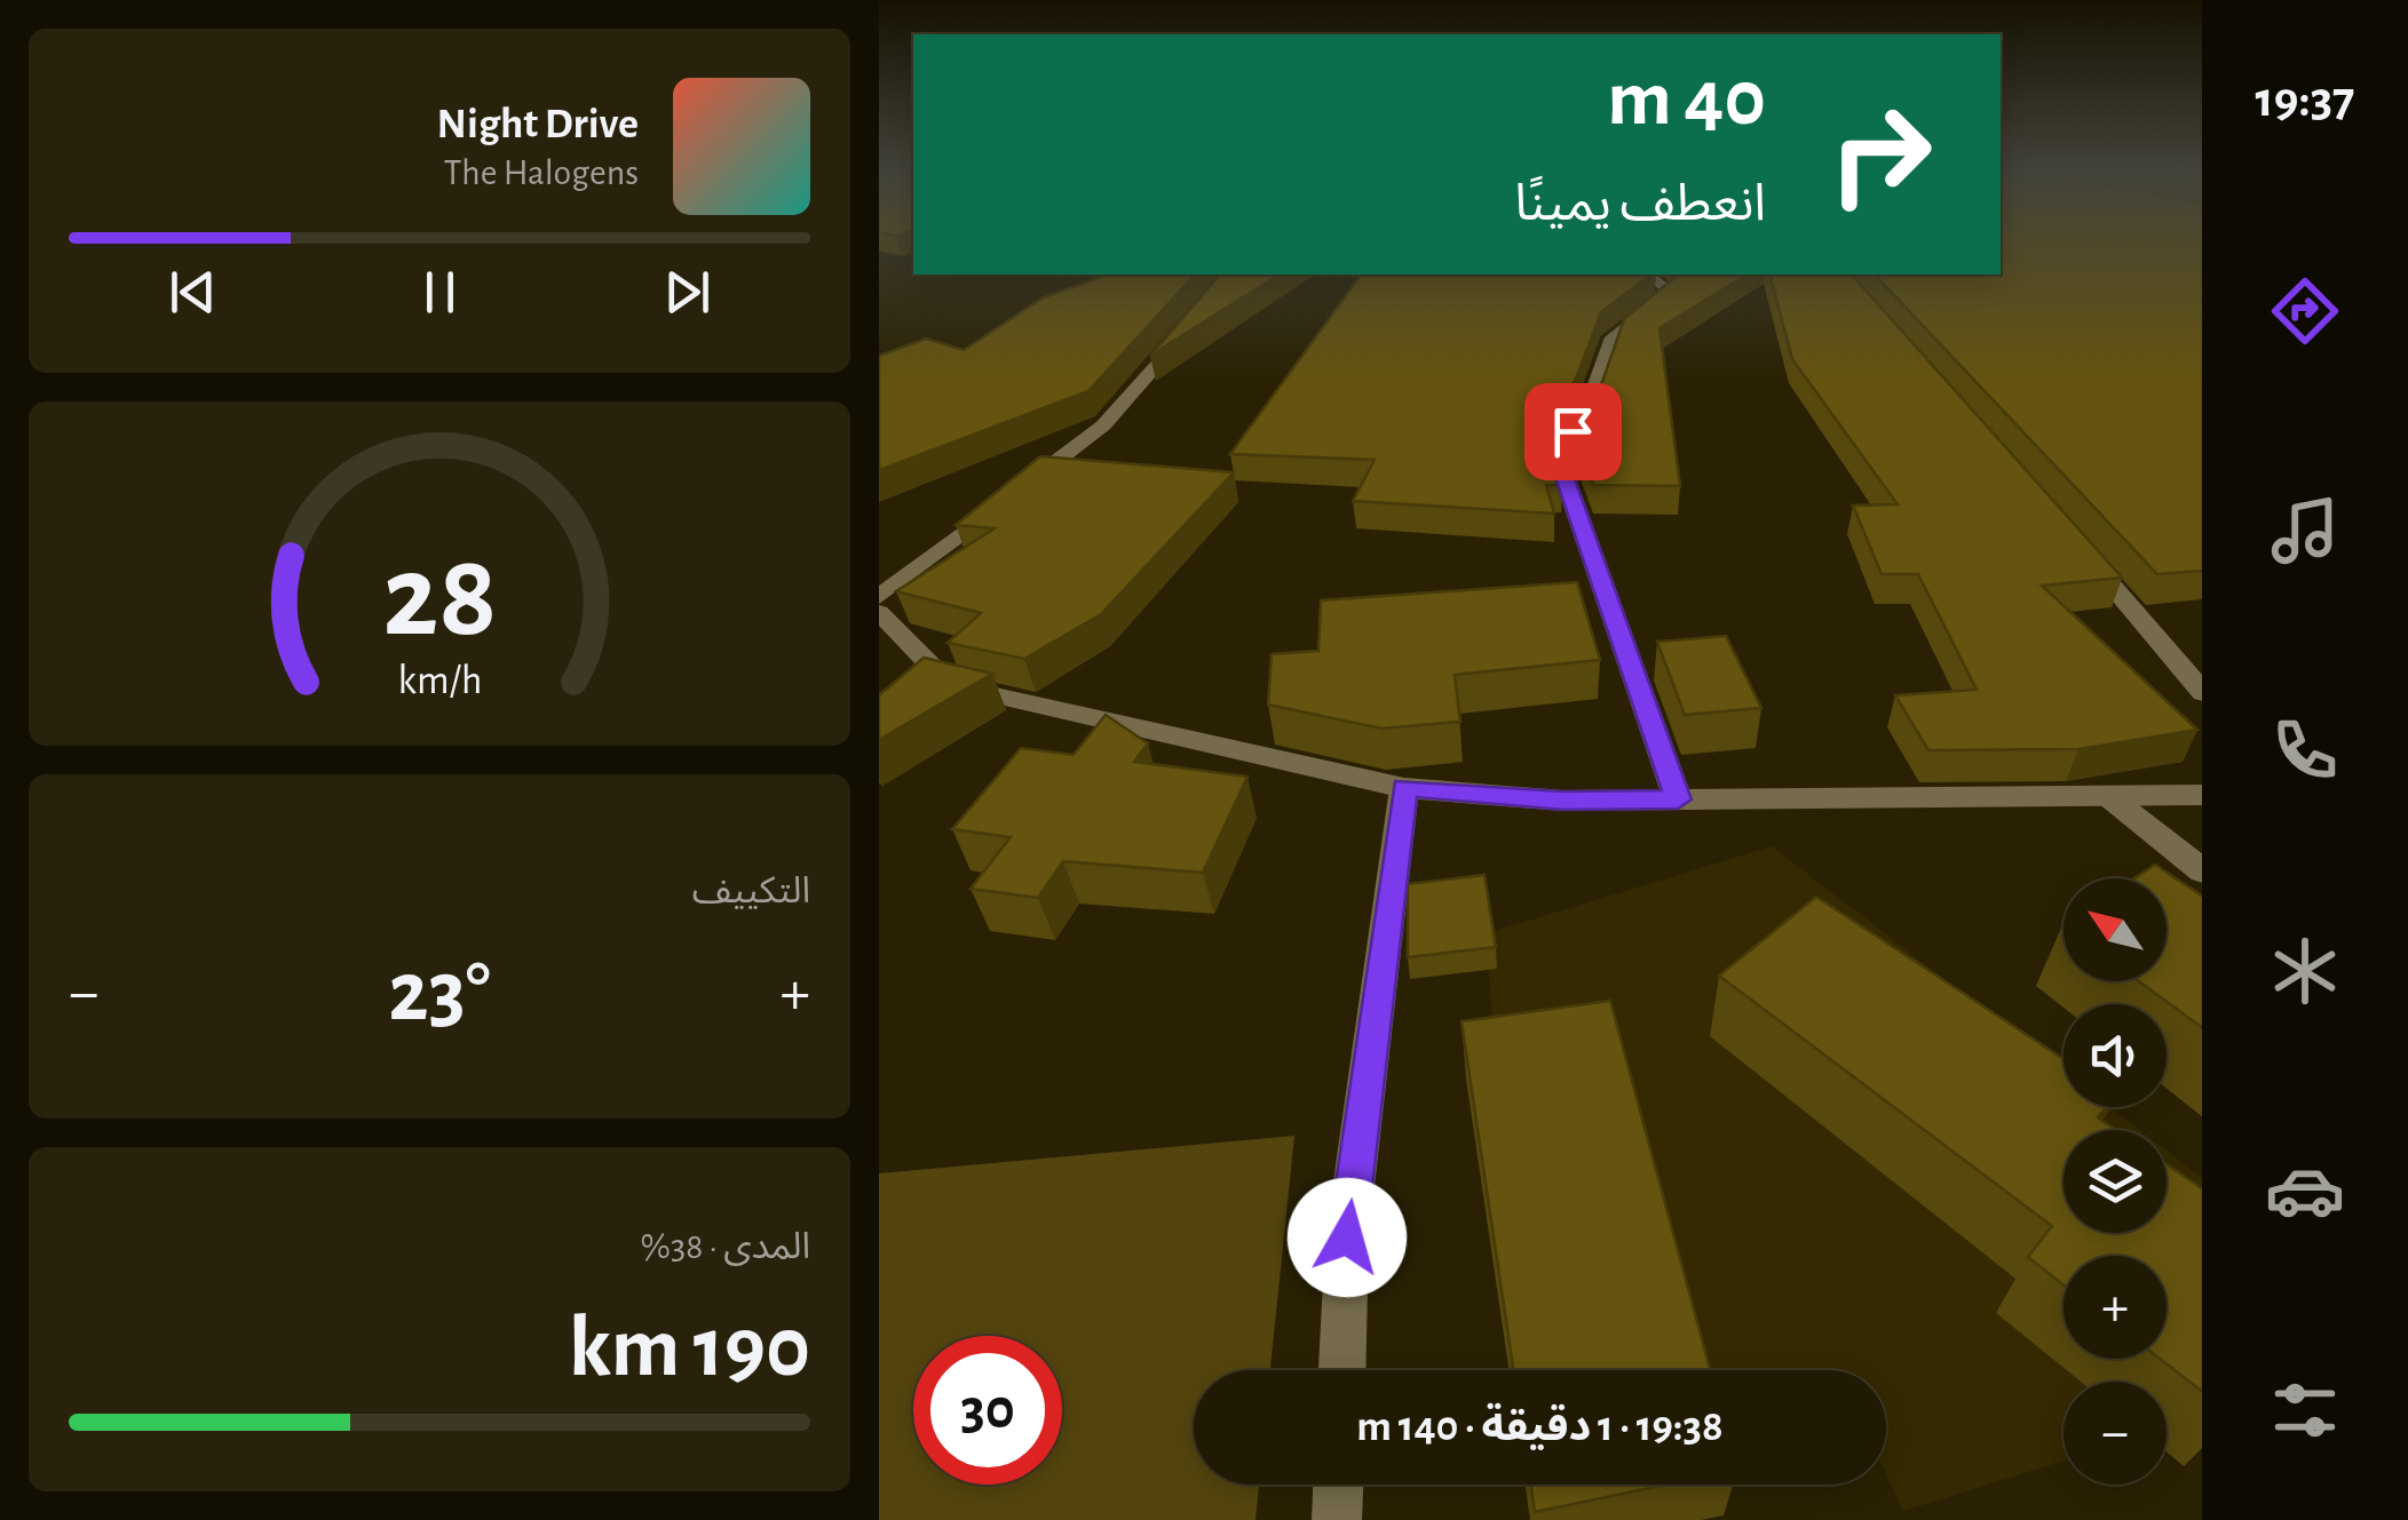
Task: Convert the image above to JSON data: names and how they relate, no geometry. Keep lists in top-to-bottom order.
{
  "north": "top left",
  "page": {
    "tabs": "19:37",
    "turn": ["40 m", "انعطف يمينًا"],
    "song": ["Night Drive", "The Halogens"],
    "tile": [
      "التكييف",
      ["المدى · 38%", "190 km"]
    ],
    "map_buttons": ["+", "−"],
    "heat": ["−", "23°", "+"],
    "limit": "30",
    "trip": "19:38 · 1 دقيقة · 140 m",
    "gauge": ["28", "km/h"]
  }
}
